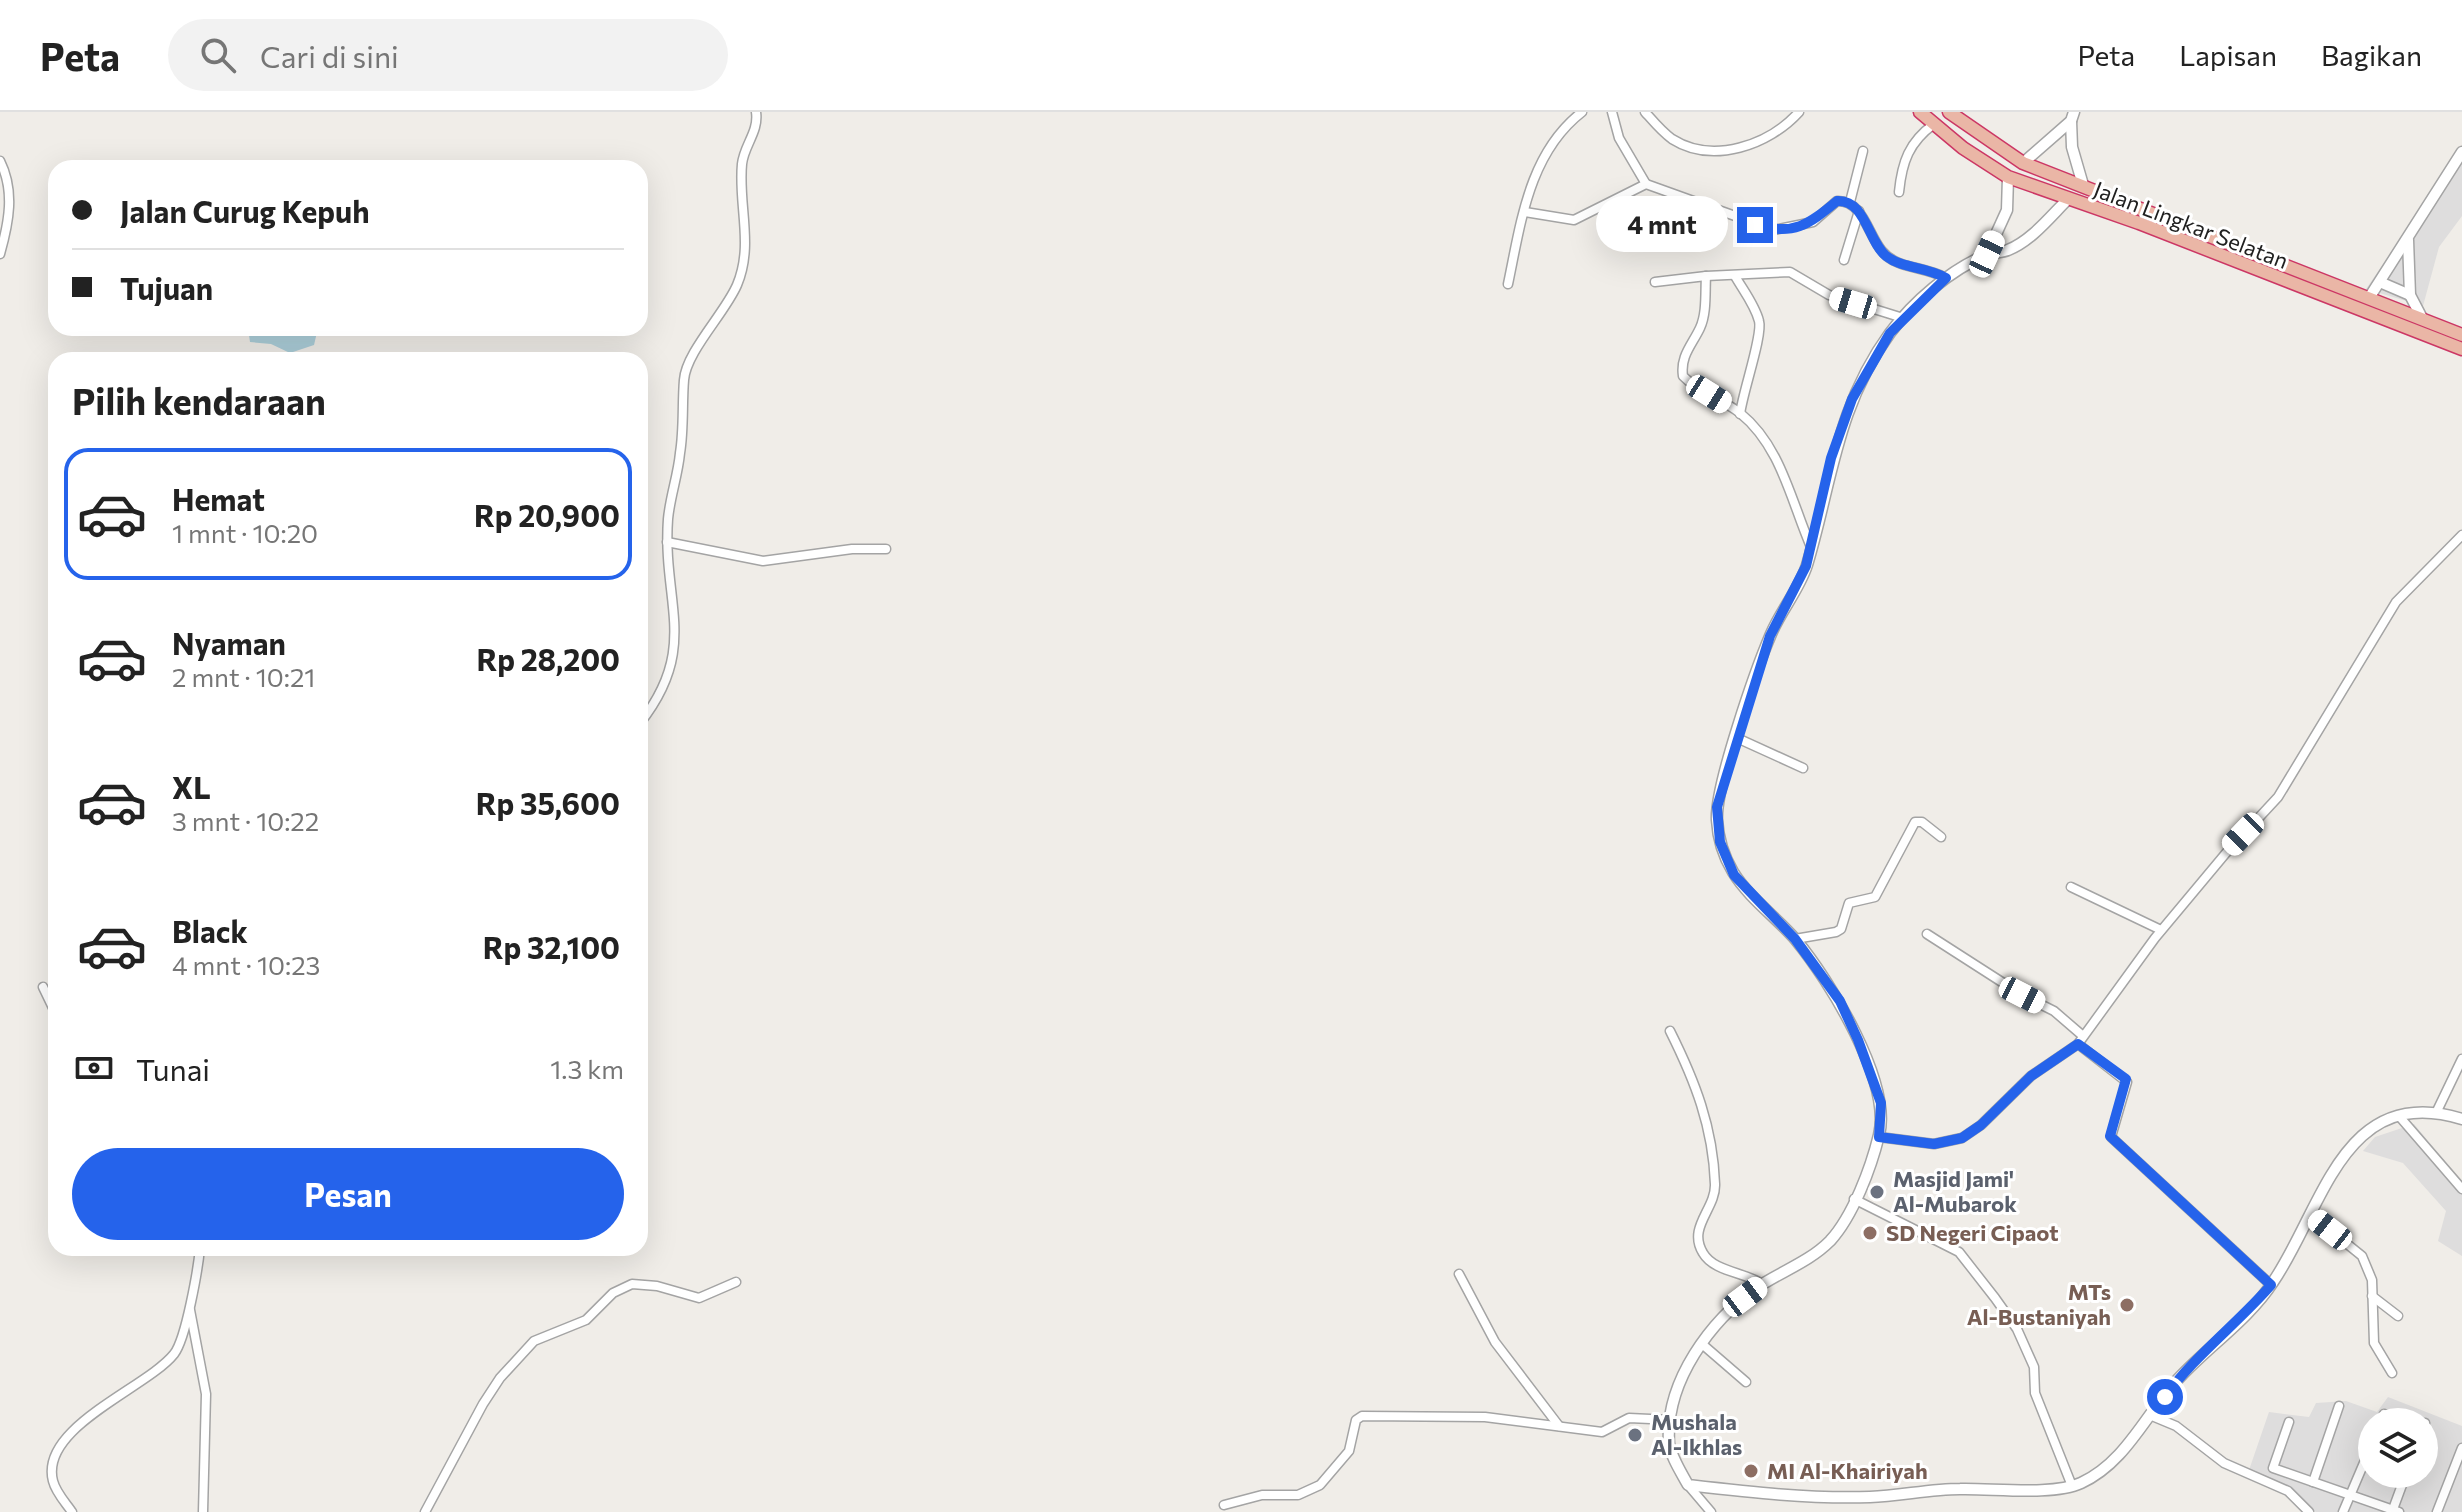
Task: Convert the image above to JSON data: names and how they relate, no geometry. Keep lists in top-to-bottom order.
{
  "streets": {
    "highway": ["Jalan Lingkar Selatan"]
  },
  "places": [
    "Masjid Jami' Al-Mubarok",
    "SD Negeri Cipaot",
    "MTs Al-Bustaniyah",
    "Mushala Al-Ikhlas",
    "MI Al-Khairiyah"
  ],
  "page": {
    "header": "Peta",
    "search": "Cari di sini",
    "nav": ["Peta", "Lapisan", "Bagikan"],
    "banner": ["Jalan Curug Kepuh", "Tujuan"],
    "bubble": "4 mnt",
    "heading": "Pilih kendaraan",
    "list": [
      {
        "name": "Hemat",
        "note": "1 mnt · 10:20",
        "value": "Rp 20,900"
      },
      {
        "name": "Nyaman",
        "note": "2 mnt · 10:21",
        "value": "Rp 28,200"
      },
      {
        "name": "XL",
        "note": "3 mnt · 10:22",
        "value": "Rp 35,600"
      },
      {
        "name": "Black",
        "note": "4 mnt · 10:23",
        "value": "Rp 32,100"
      }
    ],
    "pay": ["Tunai", "1.3 km"],
    "buttons": "Pesan"
  }
}
